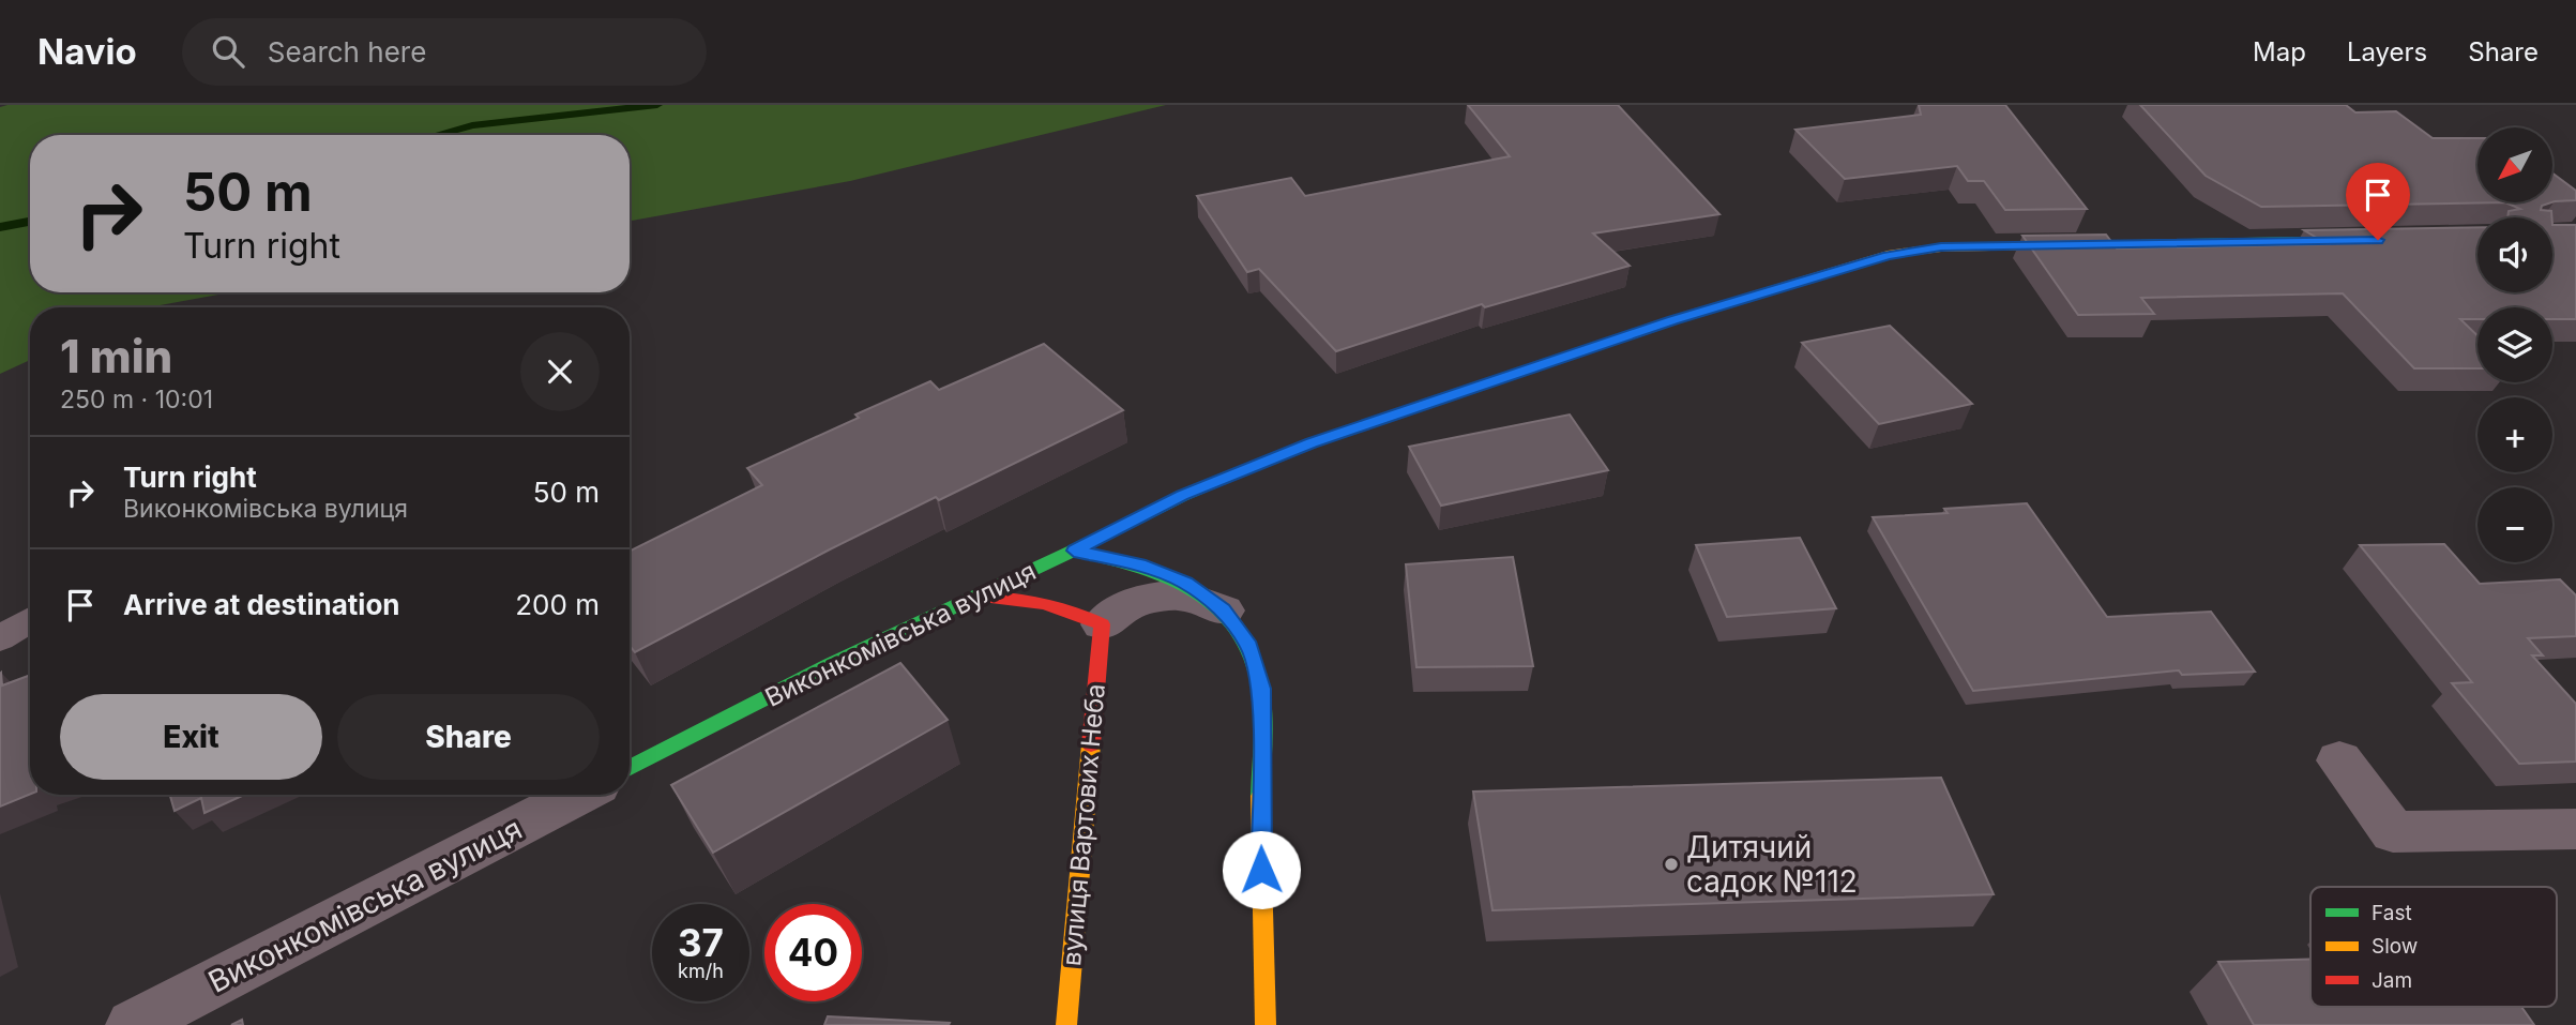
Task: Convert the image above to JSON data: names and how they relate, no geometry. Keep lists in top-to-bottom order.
{
  "streets": {
    "street": ["Виконкомівська вулиця", "вулиця Вартових Неба"]
  },
  "places": ["Дитячий садок №112"],
  "legend": ["Fast", "Slow", "Jam"],
  "north": "bottom left",
  "page": {
    "header": "Navio",
    "search": "Search here",
    "nav": ["Map", "Layers", "Share"],
    "map_buttons": ["+", "−"],
    "turn": ["50 m", "Turn right"],
    "heading": ["1 min", "250 m · 10:01"],
    "list": [
      {
        "name": "Turn right",
        "note": "Виконкомівська вулиця",
        "value": "50 m"
      },
      {
        "name": "Arrive at destination",
        "value": "200 m"
      }
    ],
    "buttons": ["Exit", "Share"],
    "speed": "37 km/h",
    "limit": "40"
  }
}
